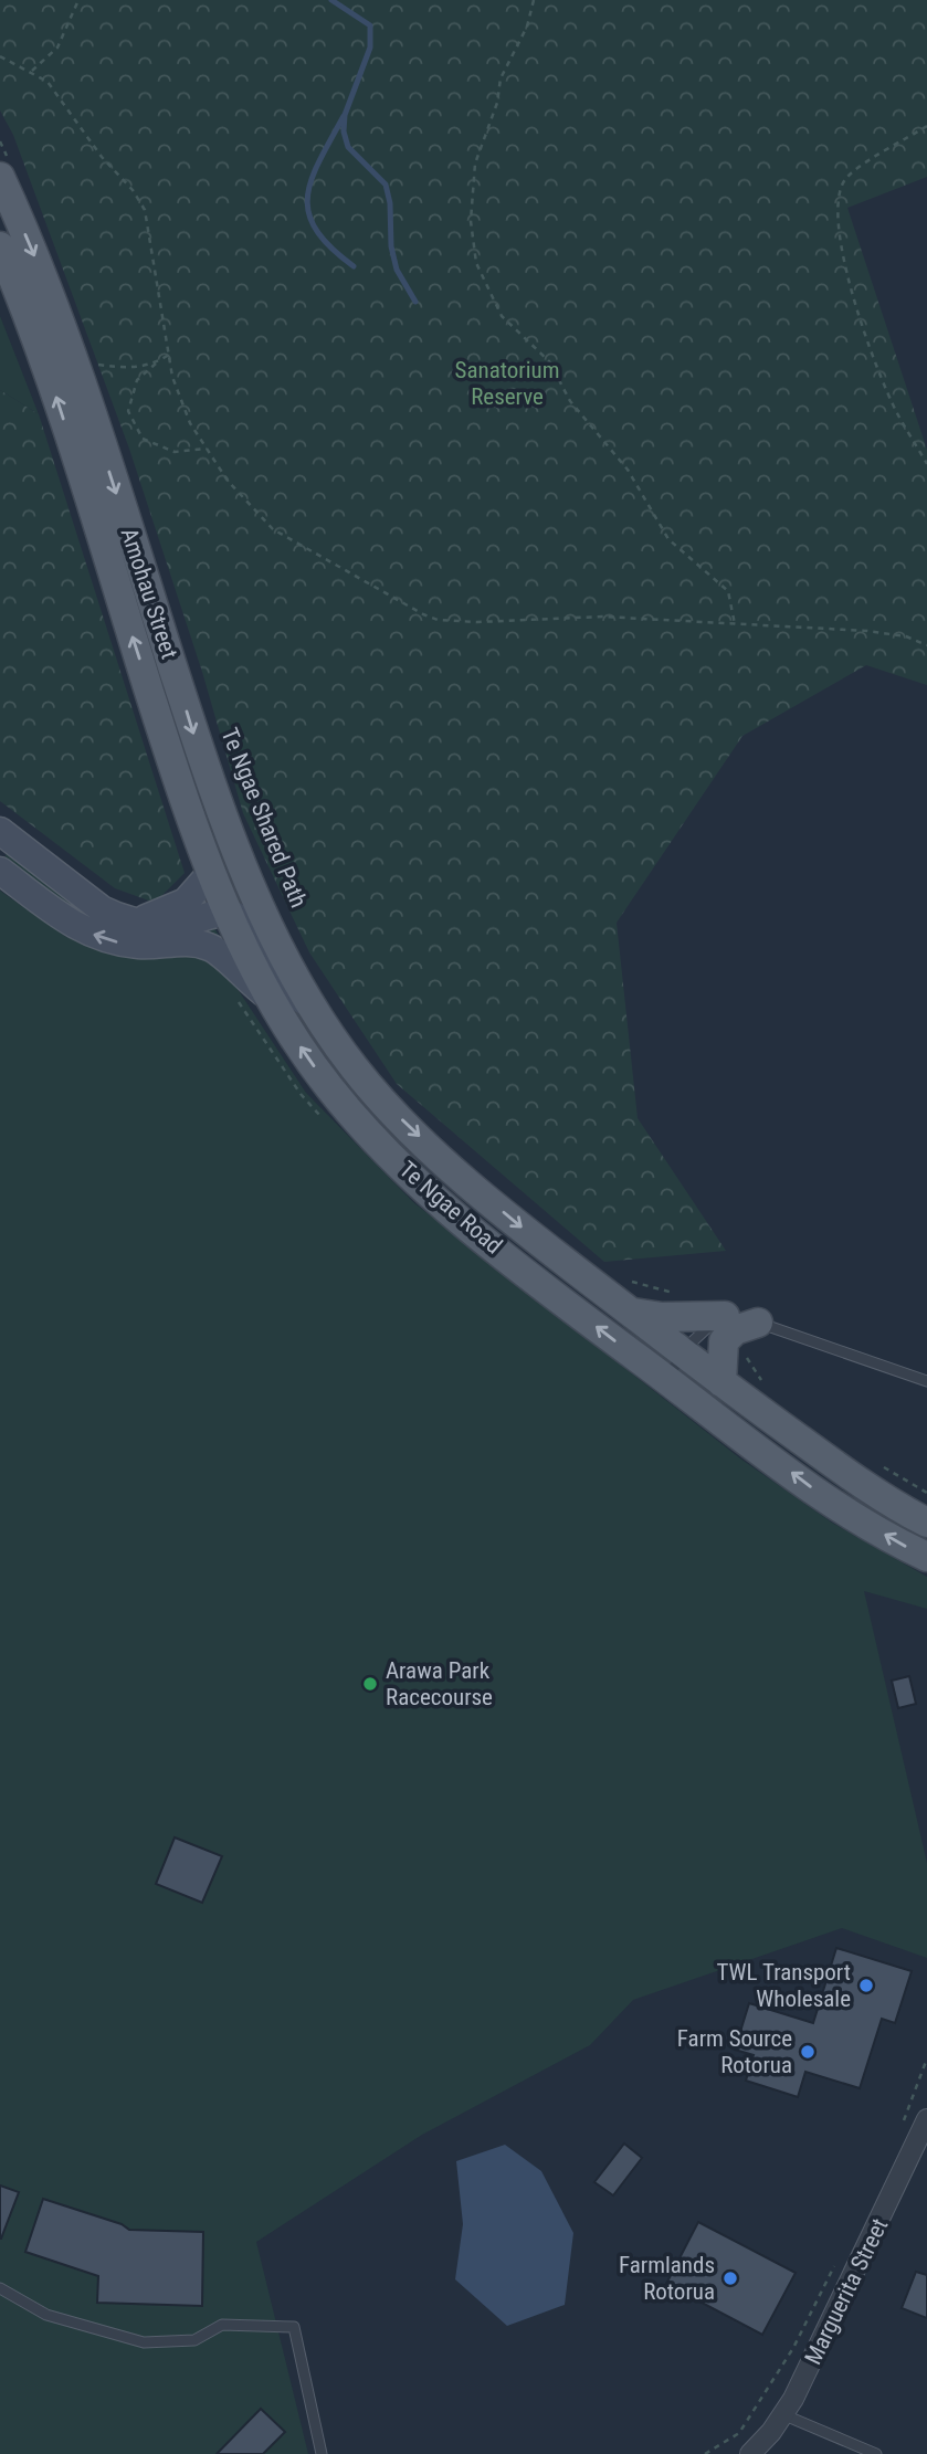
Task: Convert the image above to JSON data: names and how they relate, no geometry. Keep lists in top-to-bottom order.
{
  "streets": {
    "main road": ["Amohau Street", "Te Ngae Road"],
    "street": ["Marguerita Street"]
  },
  "crossings": [
    ["Amohau Street", "Te Ngae Road"]
  ],
  "parks": ["Sanatorium Reserve"],
  "places": [
    "Arawa Park Racecourse",
    "TWL Transport Wholesale",
    "Farm Source Rotorua",
    "Farmlands Rotorua"
  ]
}
